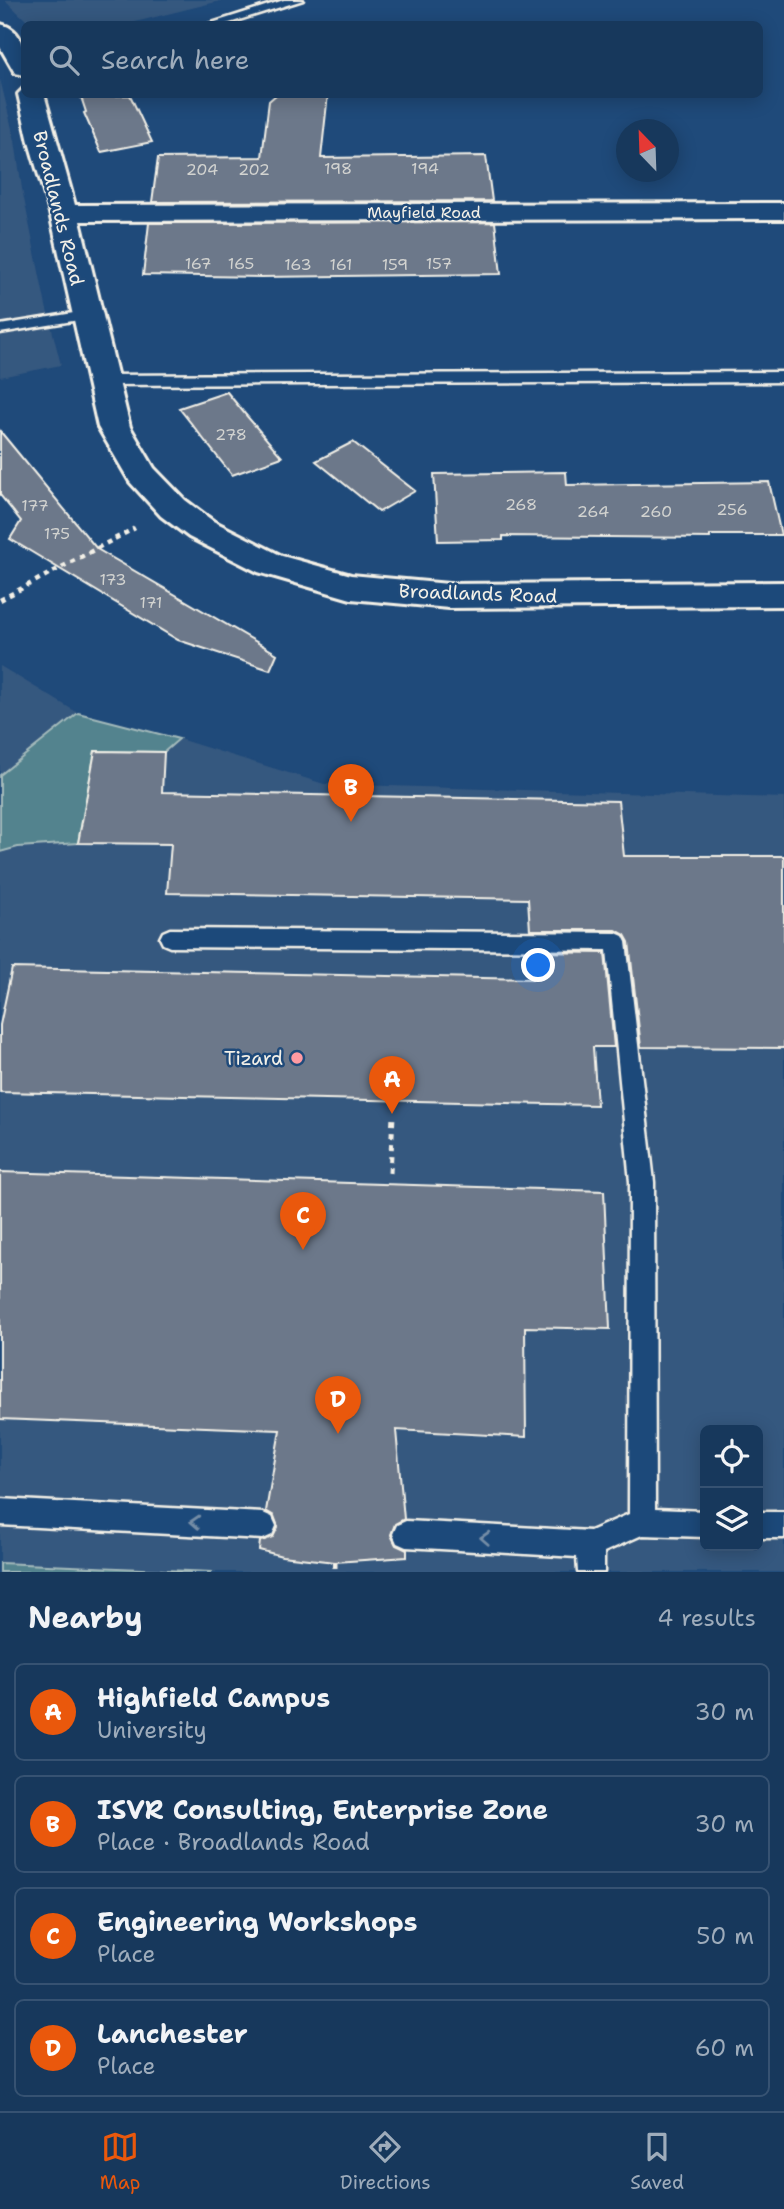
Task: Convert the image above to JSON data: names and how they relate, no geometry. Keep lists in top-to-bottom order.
{
  "streets": {
    "street": ["Broadlands Road", "Mayfield Road"]
  },
  "crossings": [
    ["Broadlands Road", "Mayfield Road"]
  ],
  "places": ["Tizard"],
  "house_numbers": [
    "198",
    "194",
    "204",
    "202",
    "167",
    "165",
    "157",
    "163",
    "161",
    "159",
    "278",
    "268",
    "177",
    "256",
    "264",
    "260",
    "175",
    "173",
    "171"
  ],
  "north": "top left",
  "page": {
    "search": "Search here",
    "pins": [
      "B",
      "A",
      "C",
      "D"
    ],
    "heading": ["Nearby", "4 results"],
    "list": [
      {
        "mark": "A",
        "name": "Highfield Campus",
        "note": "University",
        "value": "30 m"
      },
      {
        "mark": "B",
        "name": "ISVR Consulting, Enterprise Zone",
        "note": "Place · Broadlands Road",
        "value": "30 m"
      },
      {
        "mark": "C",
        "name": "Engineering Workshops",
        "note": "Place",
        "value": "50 m"
      },
      {
        "mark": "D",
        "name": "Lanchester",
        "note": "Place",
        "value": "60 m"
      }
    ],
    "nav": ["Map", "Directions", "Saved"]
  }
}
